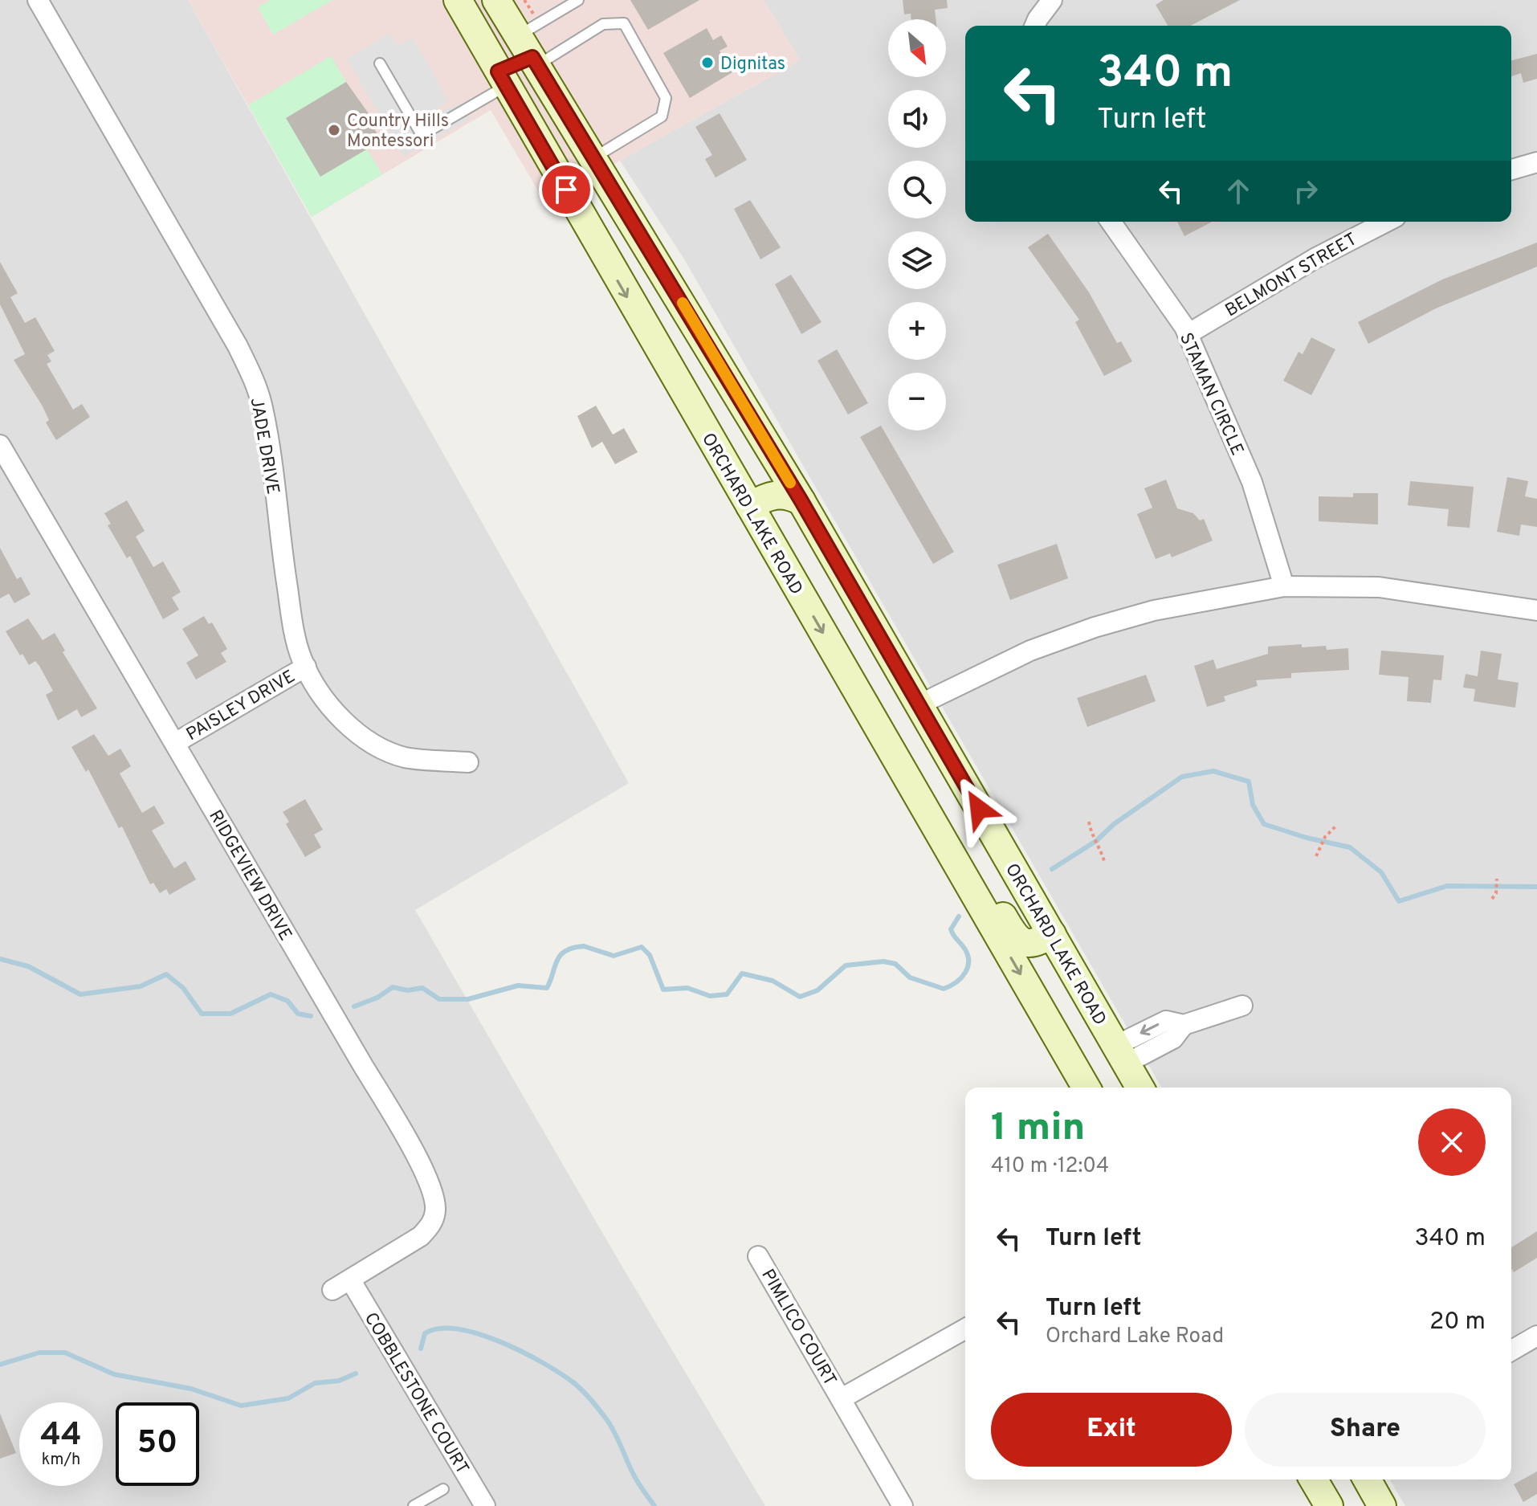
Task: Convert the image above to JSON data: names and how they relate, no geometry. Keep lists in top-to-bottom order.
{
  "streets": {
    "main road": ["ORCHARD LAKE ROAD"],
    "street": [
      "BELMONT STREET",
      "STAMAN CIRCLE",
      "JADE DRIVE",
      "PAISLEY DRIVE",
      "RIDGEVIEW DRIVE",
      "PIMLICO COURT",
      "COBBLESTONE COURT"
    ]
  },
  "crossings": [
    ["BELMONT STREET", "STAMAN CIRCLE"],
    ["JADE DRIVE", "PAISLEY DRIVE"],
    ["PAISLEY DRIVE", "RIDGEVIEW DRIVE"],
    ["RIDGEVIEW DRIVE", "COBBLESTONE COURT"]
  ],
  "places": ["Dignitas", "Country Hills Montessori"],
  "north": "bottom right",
  "page": {
    "map_buttons": ["+", "−"],
    "turn": ["340 m", "Turn left"],
    "heading": ["1 min", "410 m · 12:04"],
    "list": [
      {
        "name": "Turn left",
        "value": "340 m"
      },
      {
        "name": "Turn left",
        "note": "Orchard Lake Road",
        "value": "20 m"
      }
    ],
    "buttons": ["Exit", "Share"],
    "speed": "44 km/h",
    "limit": "50"
  }
}
